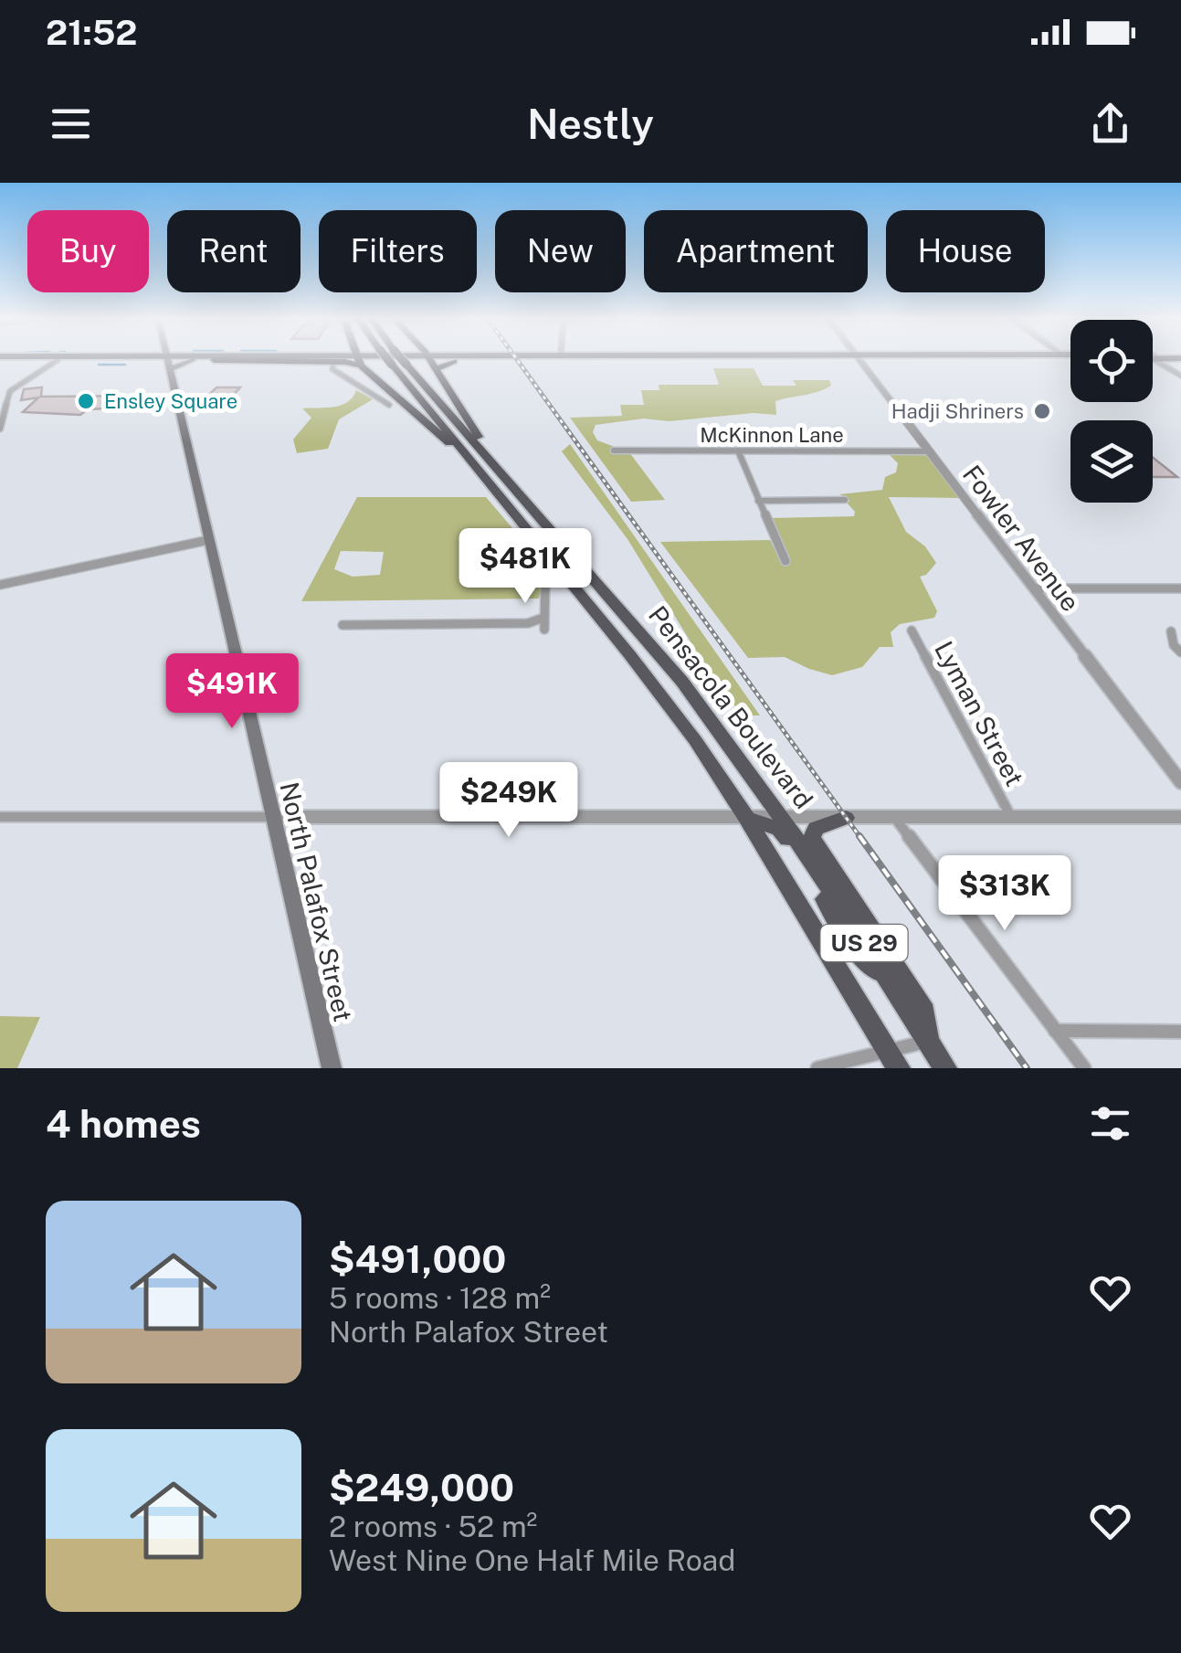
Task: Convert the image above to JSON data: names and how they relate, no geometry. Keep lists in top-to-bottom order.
{
  "streets": {
    "highway": ["Pensacola Boulevard", "US 29"],
    "main road": ["North Palafox Street"],
    "street": ["McKinnon Lane", "Fowler Avenue", "Lyman Street"]
  },
  "crossings": [
    ["McKinnon Lane", "Fowler Avenue"]
  ],
  "places": ["Ensley Square", "Hadji Shriners"],
  "page": {
    "status": "21:52",
    "header": "Nestly",
    "chip": [
      "Buy",
      "Rent",
      "Filters",
      "New",
      "Apartment",
      "House"
    ],
    "price": [
      "$481K",
      "$491K",
      "$249K",
      "$313K"
    ],
    "heading": "4 homes",
    "list": [
      {
        "name": "$491,000",
        "note": "5 rooms · 128 m² · North Palafox Street"
      },
      {
        "name": "$249,000",
        "note": "2 rooms · 52 m² · West Nine One Half Mile Road"
      }
    ]
  }
}
